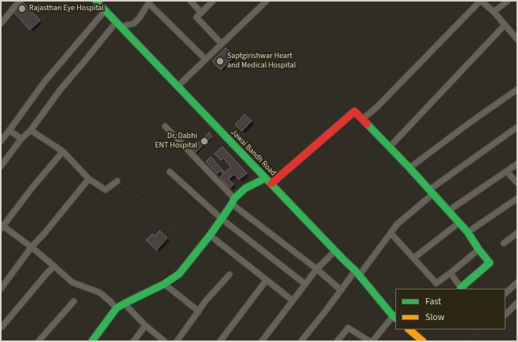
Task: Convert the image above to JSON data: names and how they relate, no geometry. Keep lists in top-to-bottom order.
{
  "streets": {
    "street": ["Jawai Bandh Road"]
  },
  "places": ["Rajasthan Eye Hospital", "Saptgirishwar Heart and Medical Hospital", "Dr. Dabhi ENT Hospital"],
  "legend": ["Fast", "Slow"]
}
